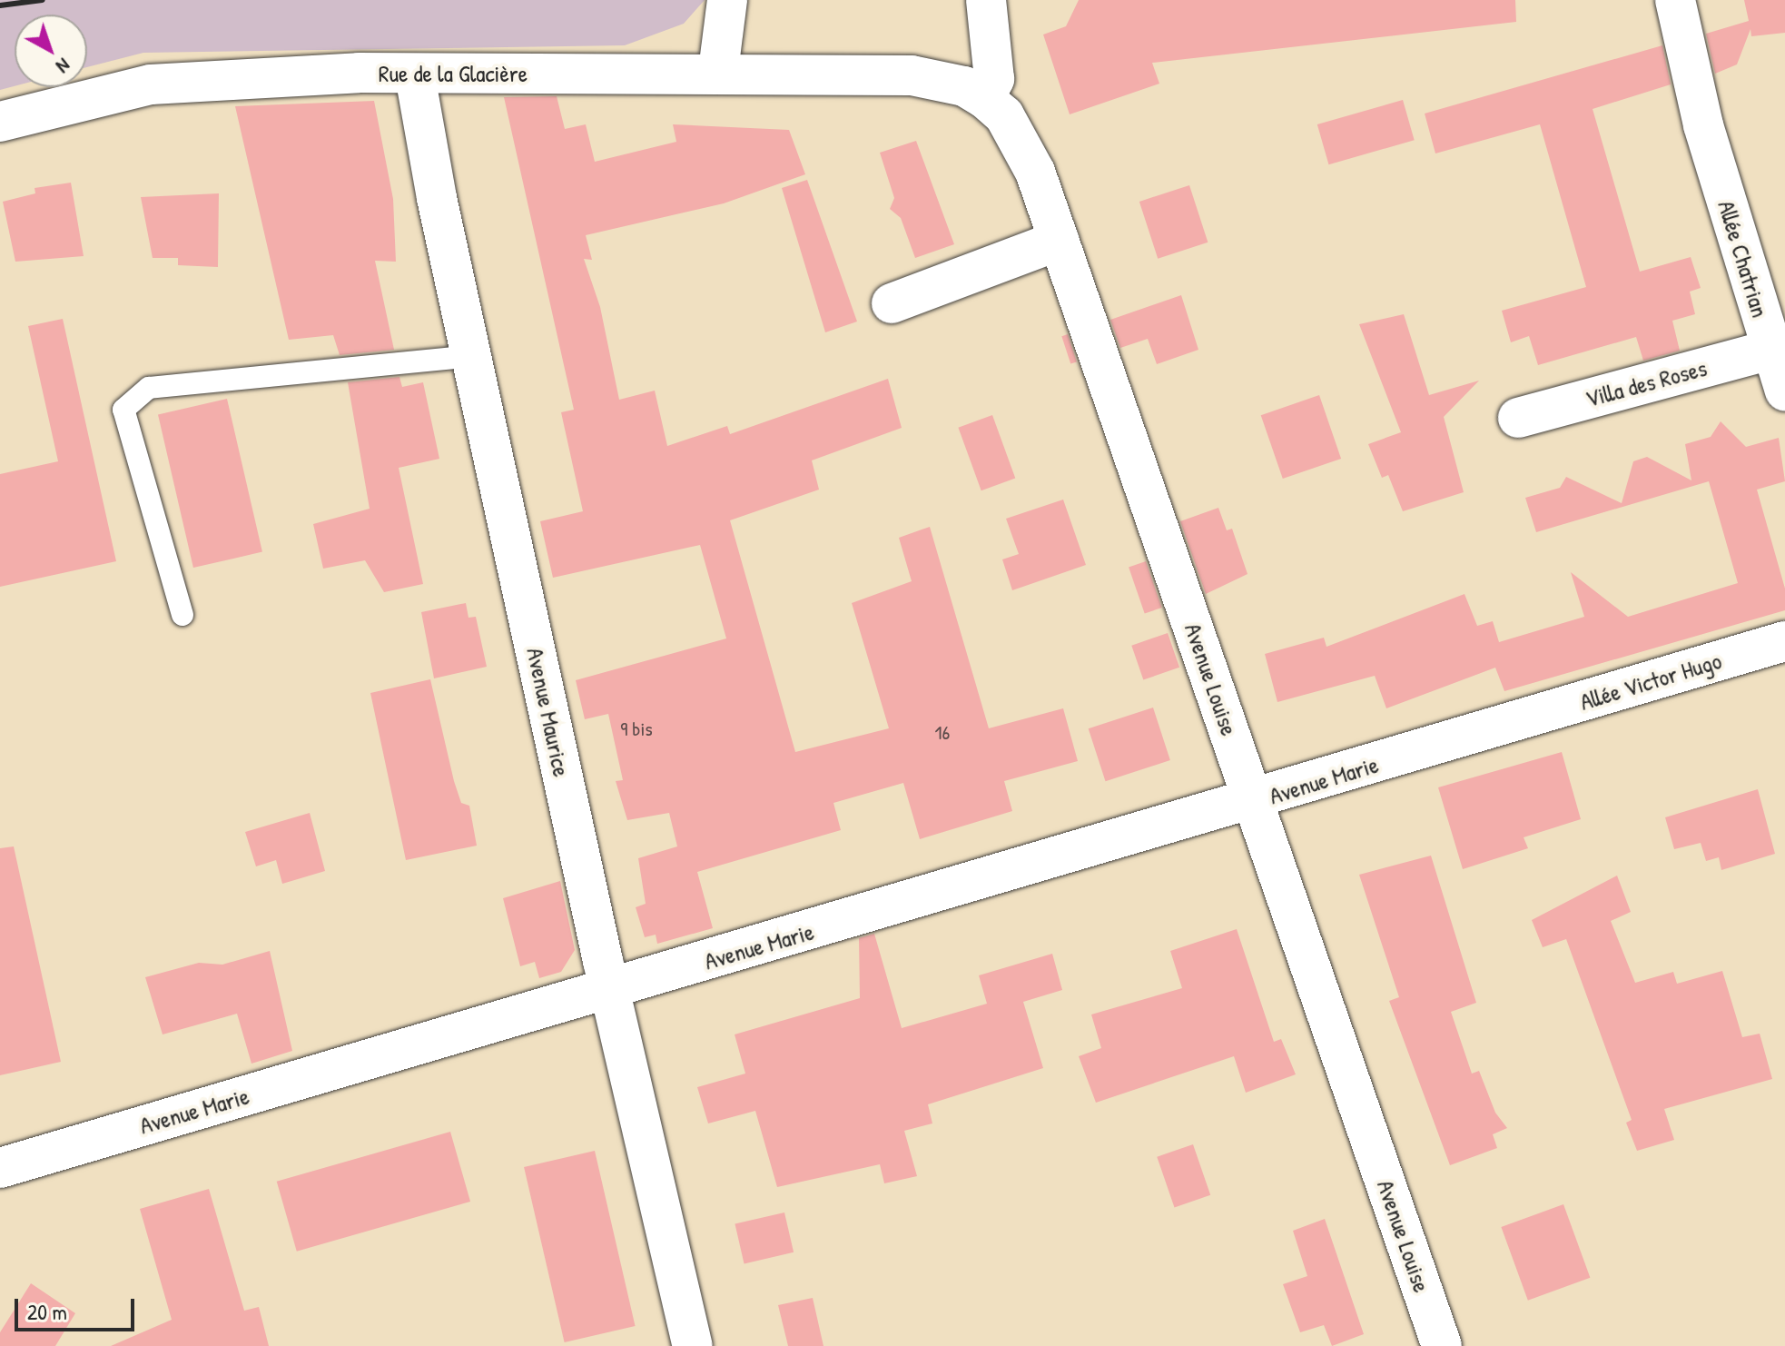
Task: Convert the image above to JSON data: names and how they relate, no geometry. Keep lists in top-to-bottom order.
{
  "streets": {
    "street": [
      "Rue de la Glacière",
      "Allée Chatrian",
      "Villa des Roses",
      "Avenue Louise",
      "Allée Victor Hugo",
      "Avenue Maurice",
      "Avenue Marie"
    ]
  },
  "crossings": [
    ["Rue de la Glacière", "Avenue Louise"],
    ["Rue de la Glacière", "Avenue Maurice"],
    ["Allée Chatrian", "Villa des Roses"],
    ["Avenue Louise", "Avenue Marie"],
    ["Allée Victor Hugo", "Avenue Marie"],
    ["Avenue Maurice", "Avenue Marie"]
  ],
  "house_numbers": ["9 bis", "16"],
  "scale_bar": "20 m",
  "north": "bottom right"
}
